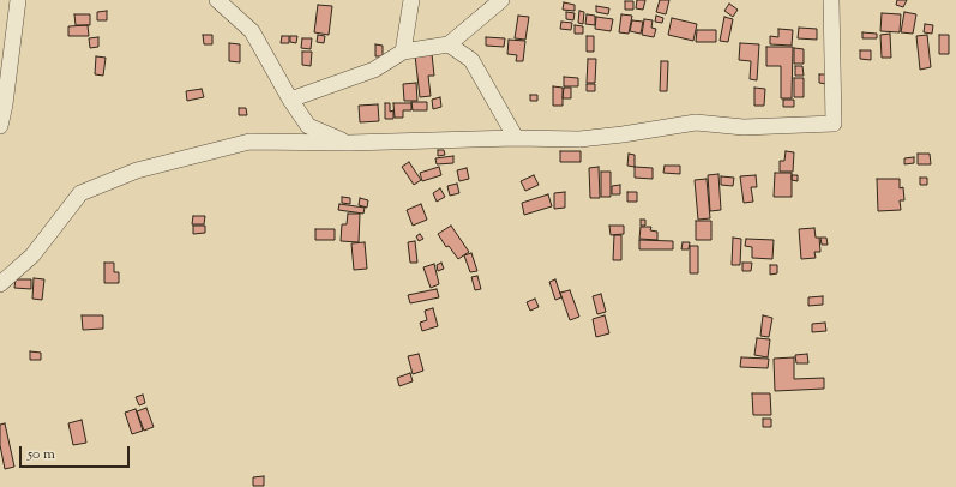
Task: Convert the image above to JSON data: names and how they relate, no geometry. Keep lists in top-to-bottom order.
{
  "scale_bar": "50 m"
}
